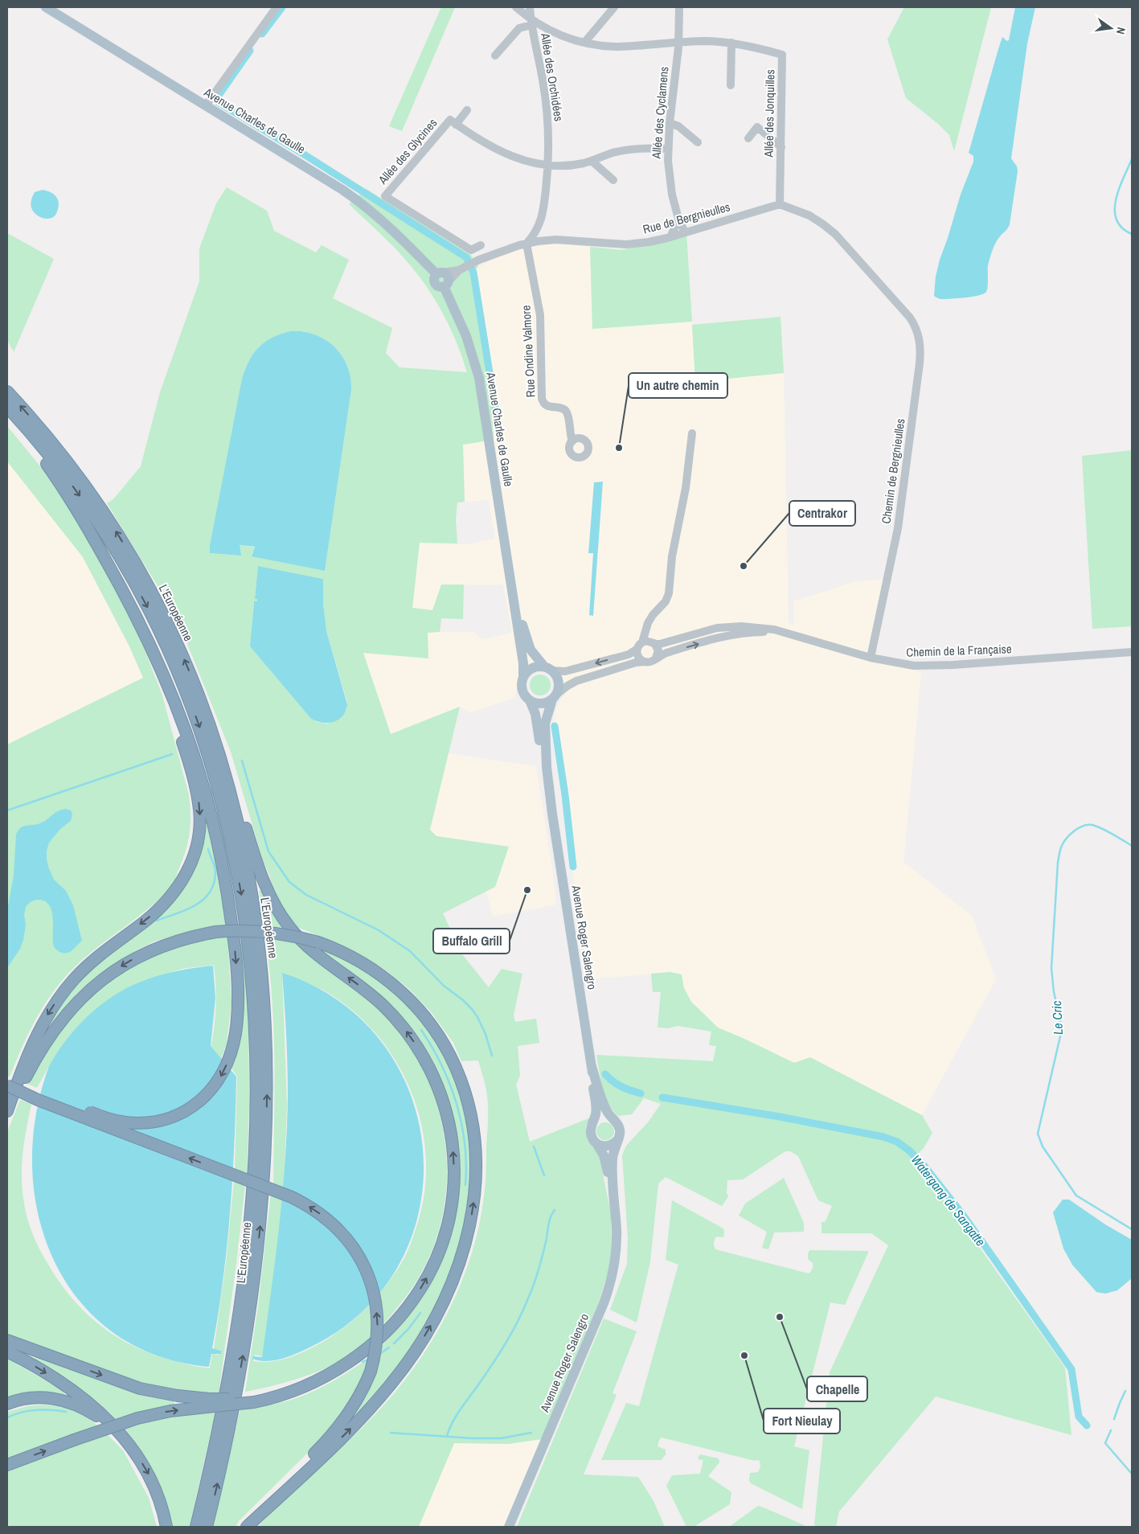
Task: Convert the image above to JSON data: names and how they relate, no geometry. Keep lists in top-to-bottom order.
{
  "streets": {
    "highway": ["L'Européenne"],
    "main road": ["Avenue Charles de Gaulle", "Avenue Roger Salengro"],
    "street": [
      "Allée des Orchidées",
      "Allée des Cyclamens",
      "Allée des Jonquilles",
      "Allée des Glycines",
      "Rue de Bergnieulles",
      "Rue Ondine Valmore",
      "Chemin de Bergnieulles",
      "Chemin de la Française"
    ]
  },
  "crossings": [
    ["Allée des Orchidées", "Allée des Jonquilles"],
    ["Allée des Orchidées", "Allée des Glycines"],
    ["Allée des Orchidées", "Rue de Bergnieulles"],
    ["Allée des Orchidées", "Rue Ondine Valmore"],
    ["Allée des Cyclamens", "Allée des Jonquilles"],
    ["Allée des Cyclamens", "Allée des Glycines"],
    ["Allée des Cyclamens", "Rue de Bergnieulles"],
    ["Allée des Jonquilles", "Rue de Bergnieulles"],
    ["Allée des Jonquilles", "Chemin de Bergnieulles"],
    ["Avenue Charles de Gaulle", "Rue de Bergnieulles"],
    ["Avenue Charles de Gaulle", "Avenue Roger Salengro"],
    ["Rue de Bergnieulles", "Rue Ondine Valmore"],
    ["Rue de Bergnieulles", "Chemin de Bergnieulles"],
    ["Chemin de Bergnieulles", "Chemin de la Française"]
  ],
  "water": ["Le Cric", "Watergang de Sangatte"],
  "places": [
    "Un autre chemin",
    "Centrakor",
    "Buffalo Grill",
    "Chapelle",
    "Fort Nieulay"
  ],
  "north": "right"
}
